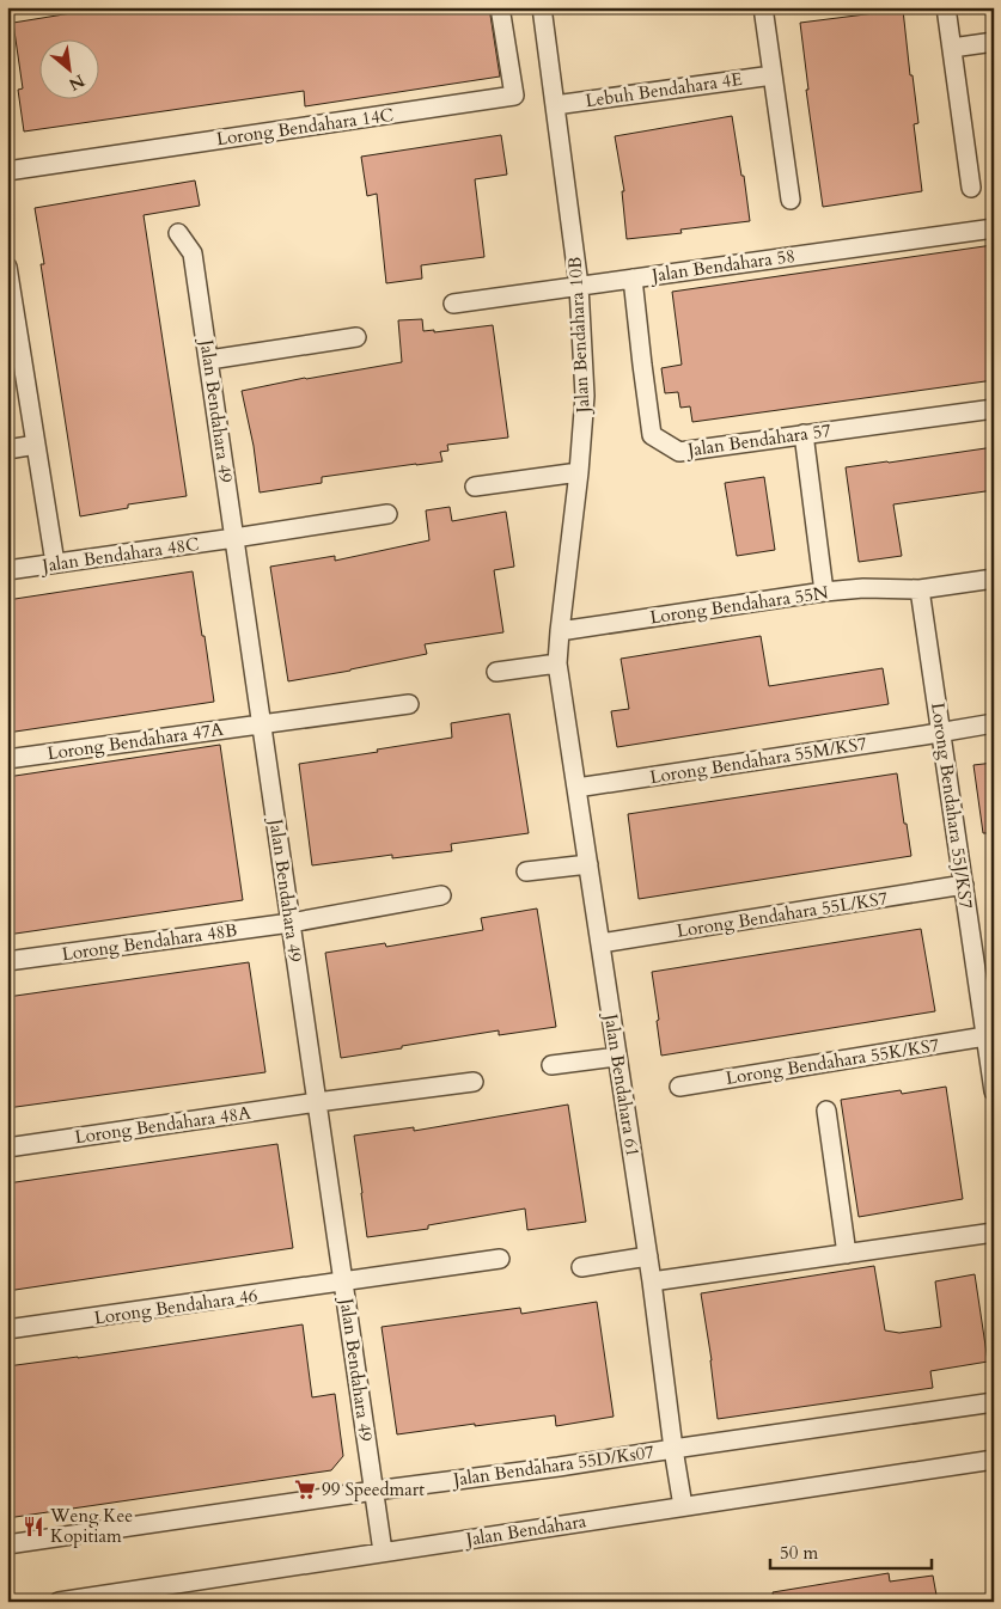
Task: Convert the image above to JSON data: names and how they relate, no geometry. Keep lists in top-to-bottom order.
{
  "streets": {
    "street": [
      "Lebuh Bendahara 4E",
      "Lorong Bendahara 14C",
      "Jalan Bendahara 58",
      "Jalan Bendahara 10B",
      "Jalan Bendahara 49",
      "Jalan Bendahara 57",
      "Jalan Bendahara 48C",
      "Lorong Bendahara 55N",
      "Lorong Bendahara 47A",
      "Lorong Bendahara 55M/KS7",
      "Lorong Bendahara 55J/KS7",
      "Lorong Bendahara 55L/KS7",
      "Lorong Bendahara 48B",
      "Lorong Bendahara 55K/KS7",
      "Jalan Bendahara 61",
      "Lorong Bendahara 48A",
      "Lorong Bendahara 46",
      "Jalan Bendahara 55D/Ks07",
      "Jalan Bendahara"
    ]
  },
  "crossings": [
    ["Lebuh Bendahara 4E", "Jalan Bendahara 10B"],
    ["Jalan Bendahara 58", "Jalan Bendahara 10B"],
    ["Jalan Bendahara 58", "Jalan Bendahara 57"],
    ["Jalan Bendahara 10B", "Lorong Bendahara 55N"],
    ["Jalan Bendahara 10B", "Jalan Bendahara 61"],
    ["Jalan Bendahara 49", "Jalan Bendahara 48C"],
    ["Jalan Bendahara 49", "Lorong Bendahara 47A"],
    ["Jalan Bendahara 49", "Lorong Bendahara 48B"],
    ["Jalan Bendahara 49", "Lorong Bendahara 48A"],
    ["Jalan Bendahara 49", "Lorong Bendahara 46"],
    ["Jalan Bendahara 49", "Jalan Bendahara 55D/Ks07"],
    ["Jalan Bendahara 49", "Jalan Bendahara"],
    ["Lorong Bendahara 55N", "Lorong Bendahara 55J/KS7"],
    ["Lorong Bendahara 55M/KS7", "Lorong Bendahara 55J/KS7"],
    ["Lorong Bendahara 55M/KS7", "Jalan Bendahara 61"],
    ["Lorong Bendahara 55J/KS7", "Lorong Bendahara 55L/KS7"],
    ["Lorong Bendahara 55J/KS7", "Lorong Bendahara 55K/KS7"],
    ["Lorong Bendahara 55L/KS7", "Jalan Bendahara 61"],
    ["Jalan Bendahara 61", "Jalan Bendahara 55D/Ks07"],
    ["Jalan Bendahara 61", "Jalan Bendahara"]
  ],
  "places": {
    "supermarket": ["99 Speedmart"],
    "restaurant": ["Weng Kee Kopitiam"]
  },
  "scale_bar": "50 m",
  "north": "bottom right"
}
